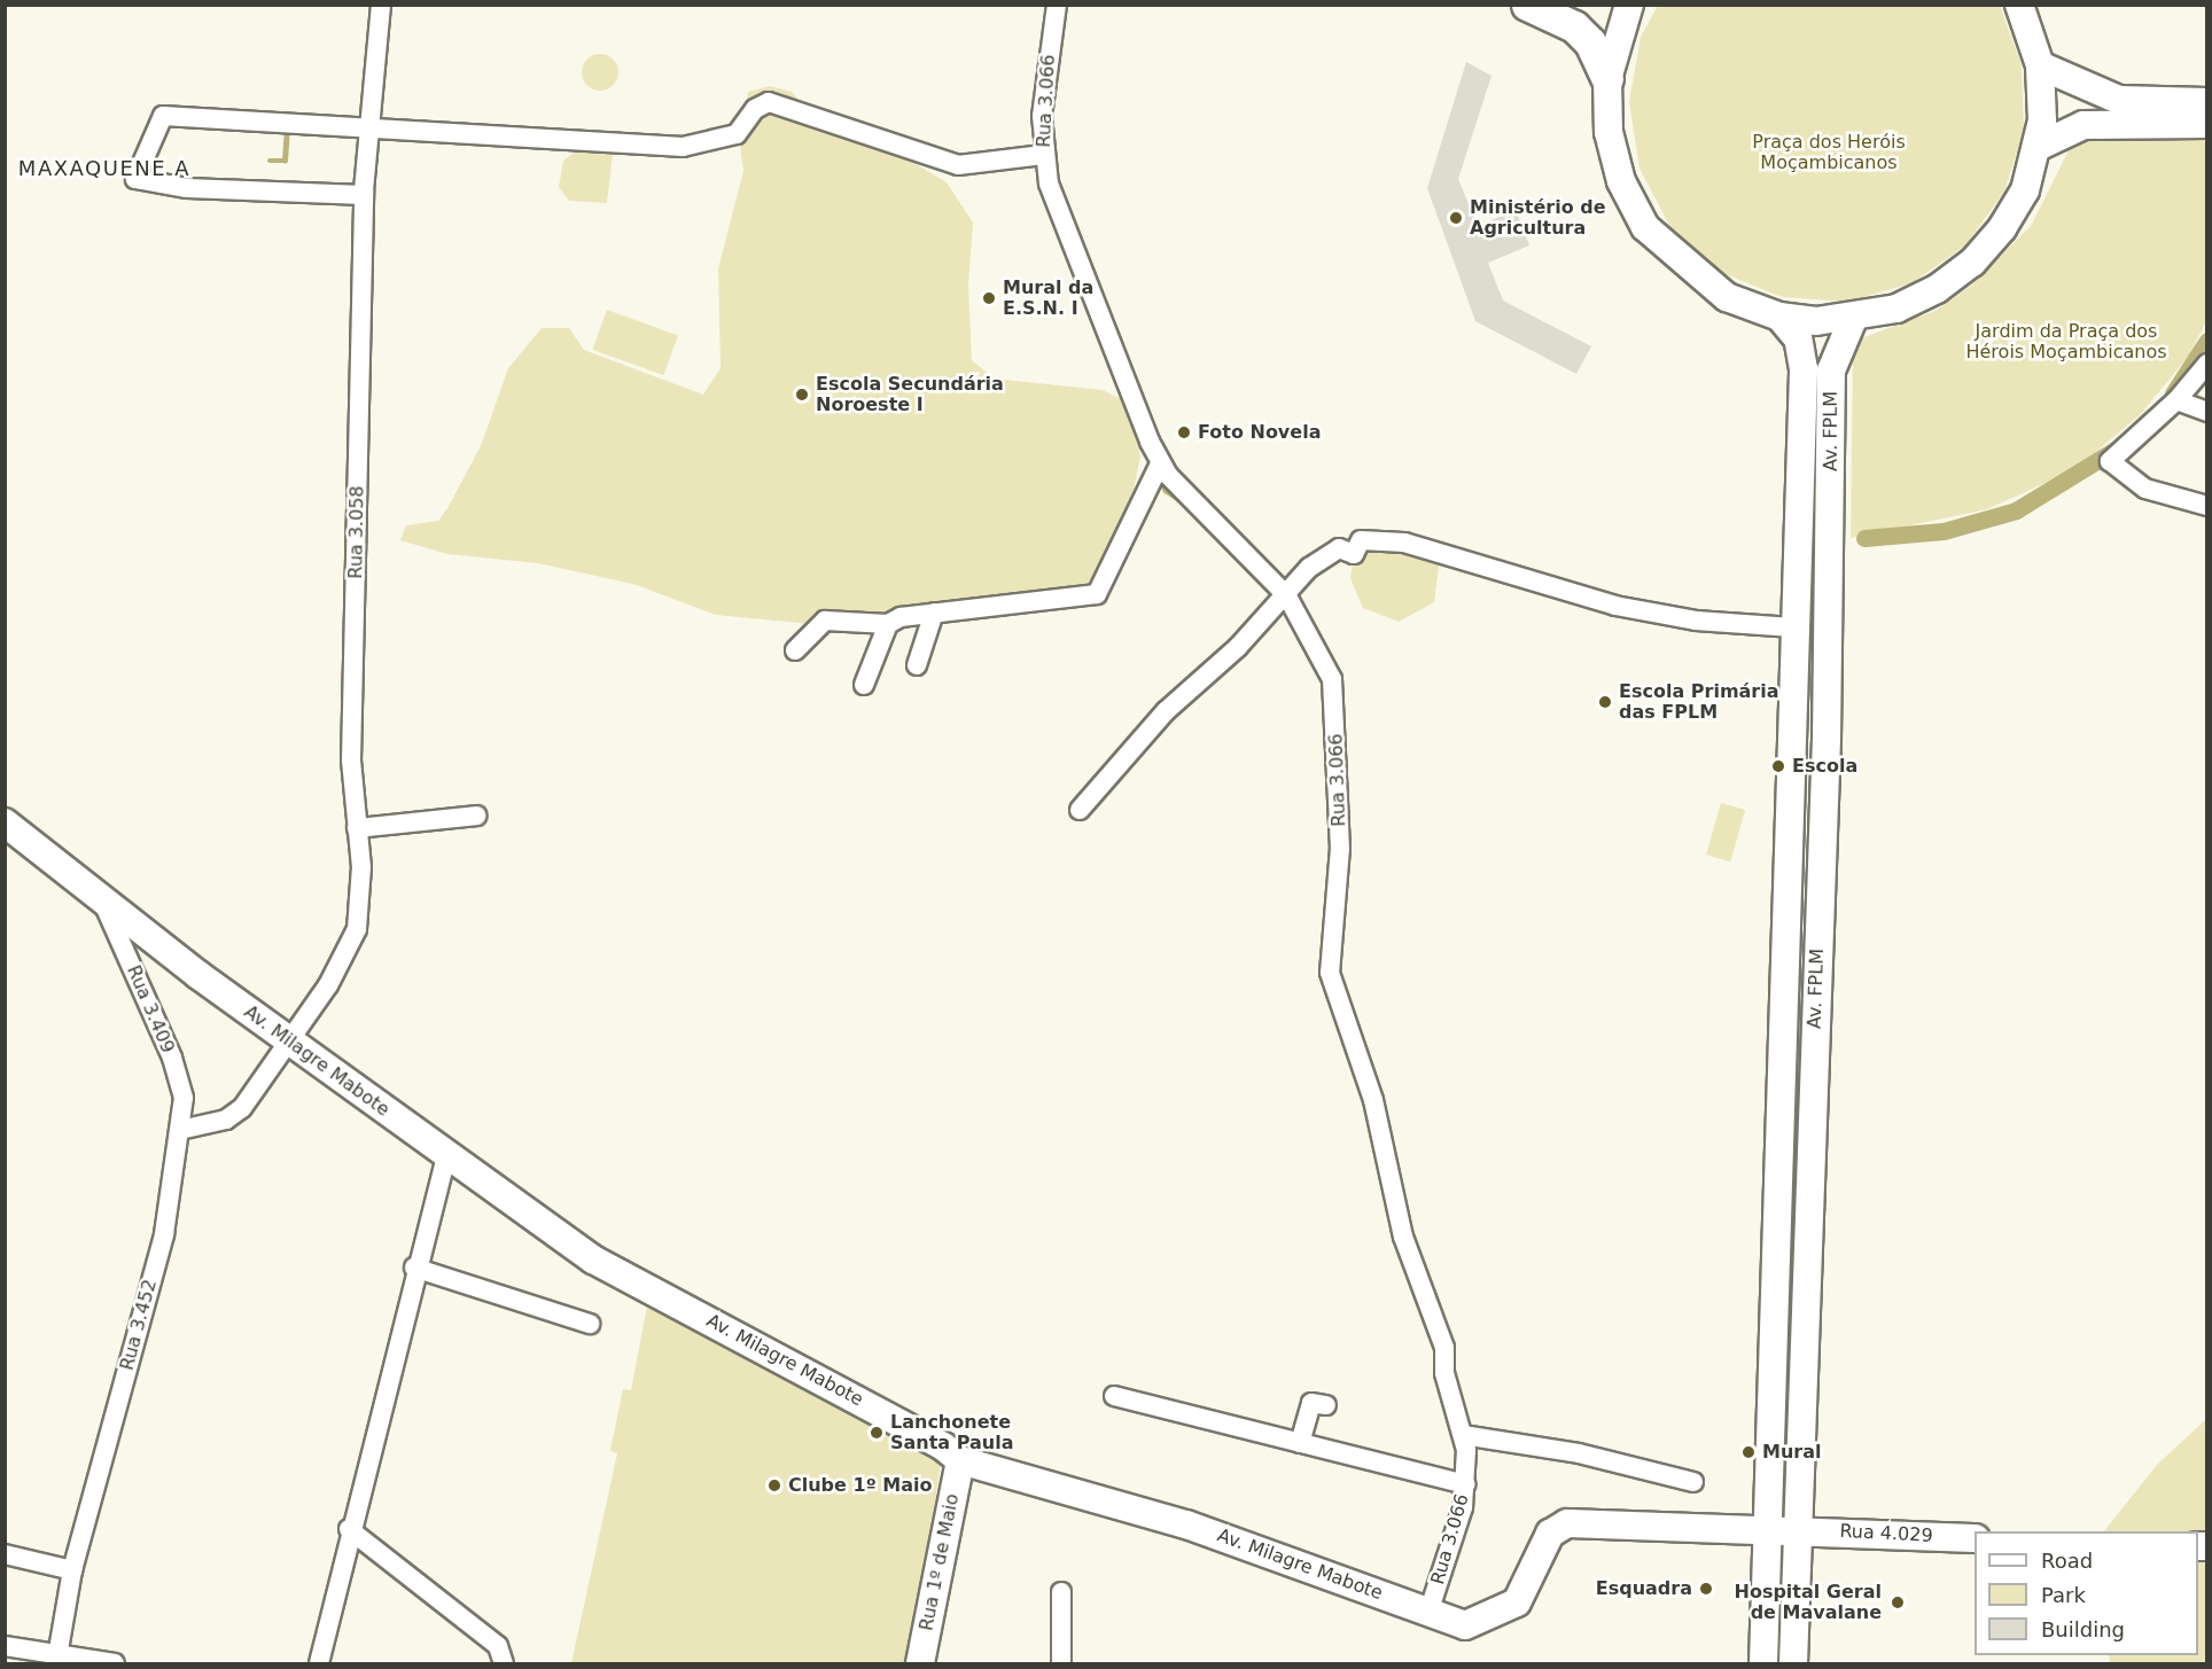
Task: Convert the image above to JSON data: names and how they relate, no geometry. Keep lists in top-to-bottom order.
{
  "streets": {
    "main road": [
      "Av. FPLM",
      "Av. Milagre Mabote",
      "Rua 4.029",
      "Rua 1º de Maio"
    ],
    "street": [
      "Rua 3.066",
      "Rua 3.058",
      "Rua 3.409",
      "Rua 3.452"
    ]
  },
  "crossings": [
    ["Rua 3.066", "Av. Milagre Mabote"],
    ["Av. FPLM", "Av. Milagre Mabote"],
    ["Av. FPLM", "Rua 4.029"],
    ["Rua 3.058", "Av. Milagre Mabote"],
    ["Rua 3.409", "Av. Milagre Mabote"],
    ["Rua 3.409", "Rua 3.452"],
    ["Av. Milagre Mabote", "Rua 4.029"],
    ["Av. Milagre Mabote", "Rua 1º de Maio"]
  ],
  "districts": ["MAXAQUENE A"],
  "parks": ["Praça dos Heróis Moçambicanos", "Jardim da Praça dos Hérois Moçambicanos"],
  "places": [
    "Ministério de Agricultura",
    "Mural da E.S.N. I",
    "Escola Secundária Noroeste I",
    "Foto Novela",
    "Escola Primária das FPLM",
    "Escola",
    "Lanchonete Santa Paula",
    "Mural",
    "Clube 1º Maio",
    "Esquadra",
    "Hospital Geral de Mavalane"
  ],
  "legend": ["Road", "Park", "Building"]
}
